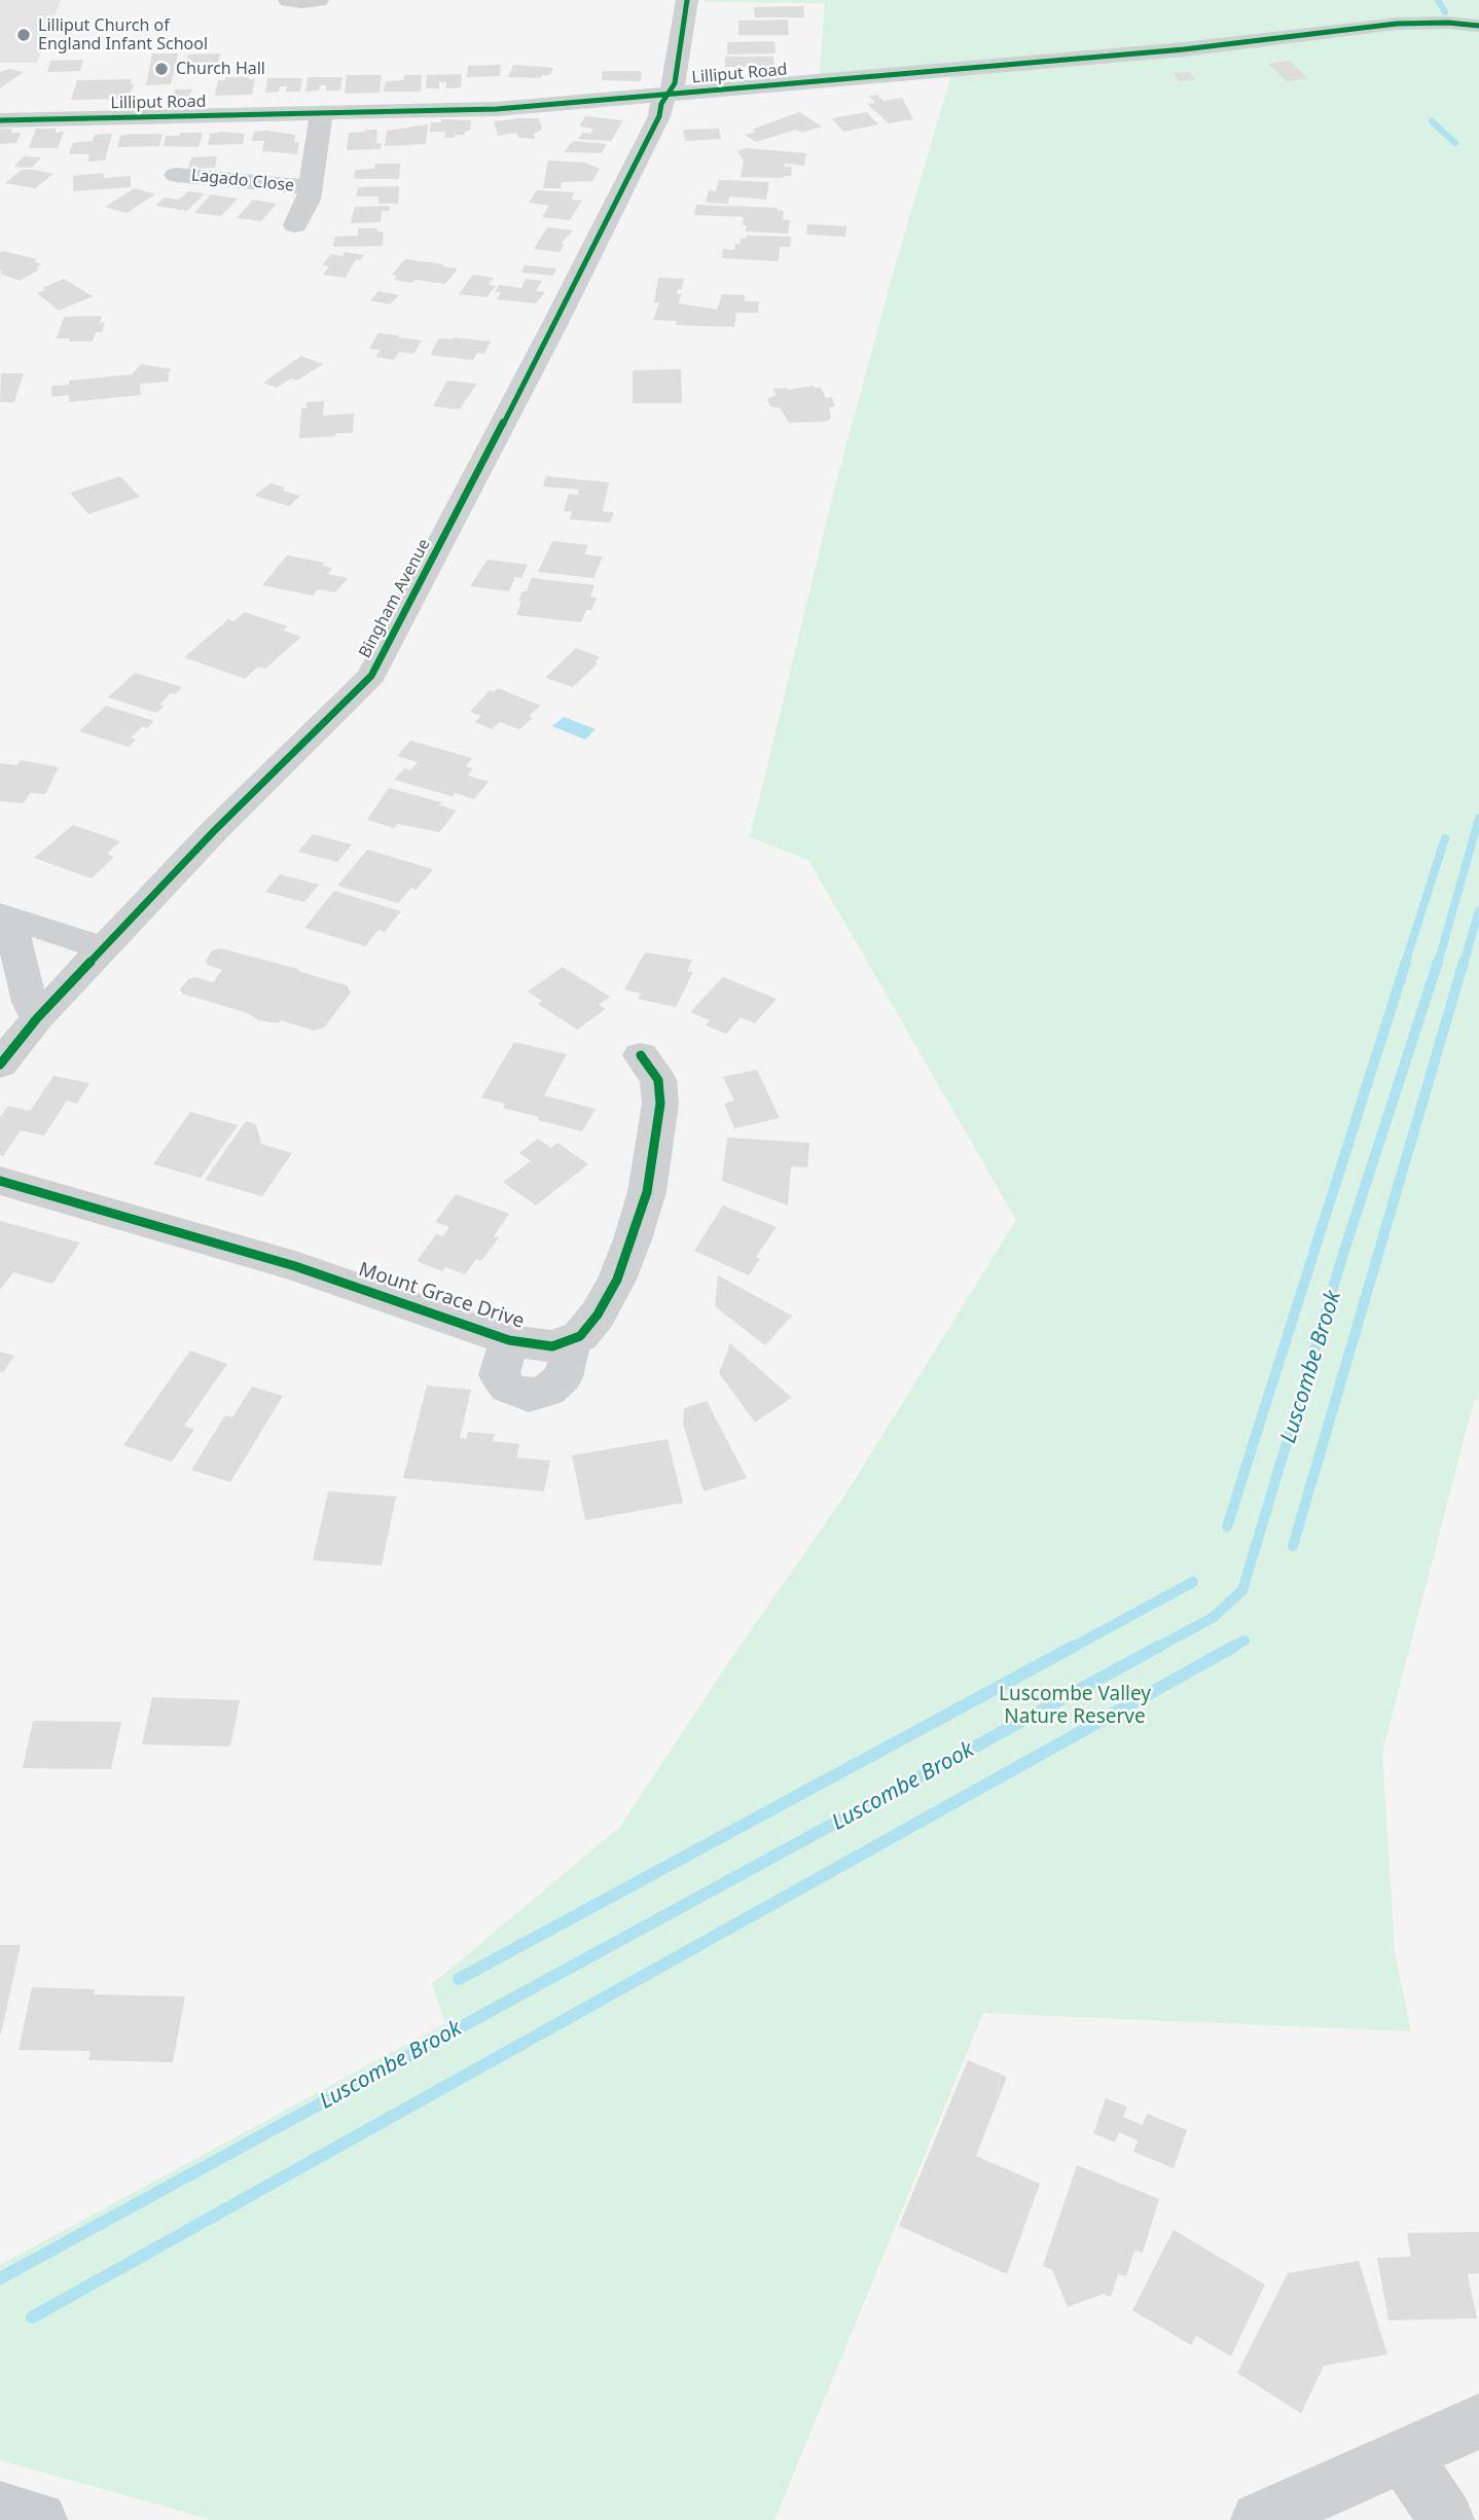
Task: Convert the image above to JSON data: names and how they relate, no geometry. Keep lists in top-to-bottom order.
{
  "streets": {
    "street": [
      "Lilliput Road",
      "Lagado Close",
      "Bingham Avenue",
      "Mount Grace Drive"
    ]
  },
  "crossings": [
    ["Lilliput Road", "Lagado Close"],
    ["Lilliput Road", "Bingham Avenue"]
  ],
  "water": ["Luscombe Brook"],
  "parks": ["Luscombe Valley Nature Reserve"],
  "places": ["Lilliput Church of England Infant School", "Church Hall"]
}
